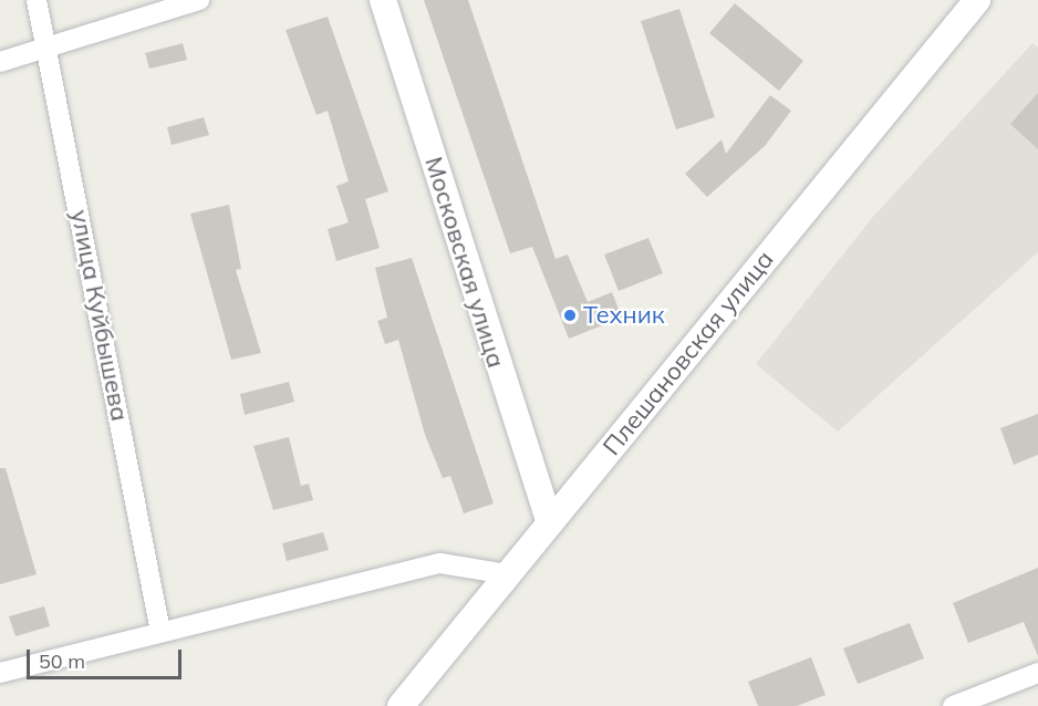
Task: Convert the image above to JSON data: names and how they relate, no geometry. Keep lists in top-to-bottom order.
{
  "streets": {
    "main road": ["Московская улица", "Плешановская улица"],
    "street": ["улица Куйбышева"]
  },
  "crossings": [
    ["Московская улица", "Плешановская улица"]
  ],
  "places": ["Техник"],
  "scale_bar": "50 m"
}
